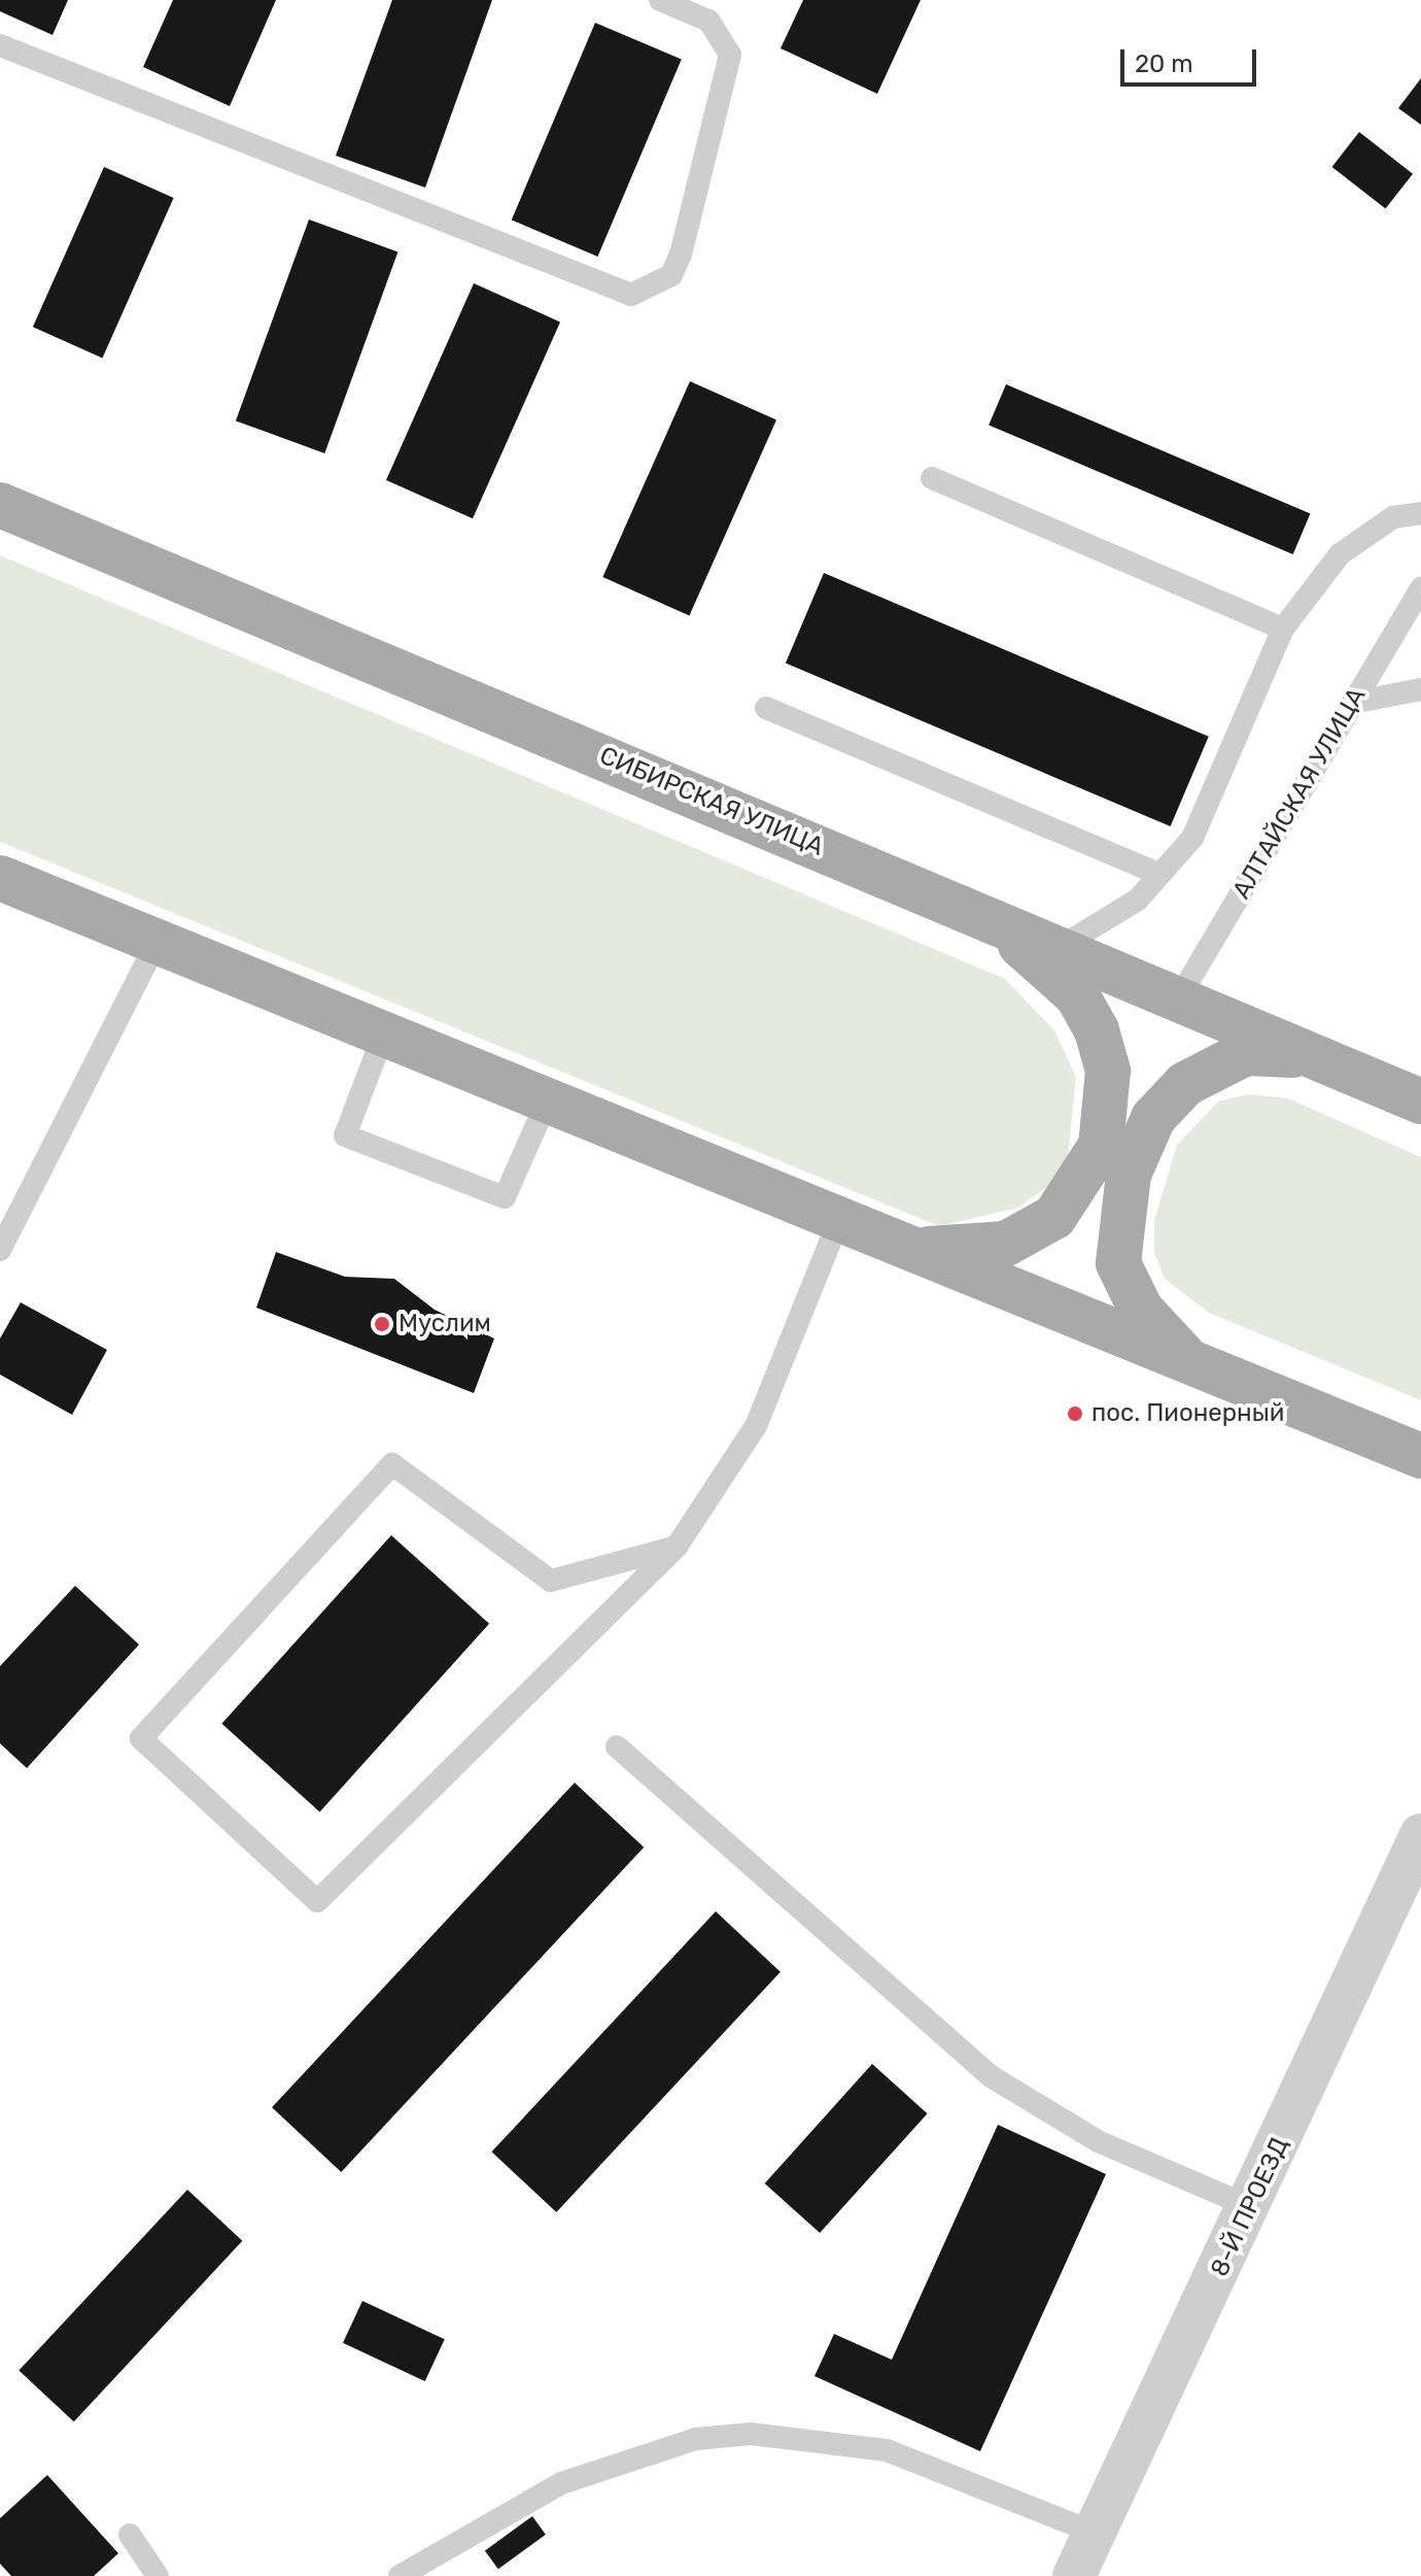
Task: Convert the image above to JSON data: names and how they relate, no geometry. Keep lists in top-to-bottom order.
{
  "streets": {
    "main road": ["СИБИРСКАЯ УЛИЦА"],
    "street": ["8-Й ПРОЕЗД"],
    "lane": ["АЛТАЙСКАЯ УЛИЦА"]
  },
  "crossings": [
    ["АЛТАЙСКАЯ УЛИЦА", "СИБИРСКАЯ УЛИЦА"]
  ],
  "places": ["Муслим", "пос. Пионерный"],
  "scale_bar": "20 m"
}
